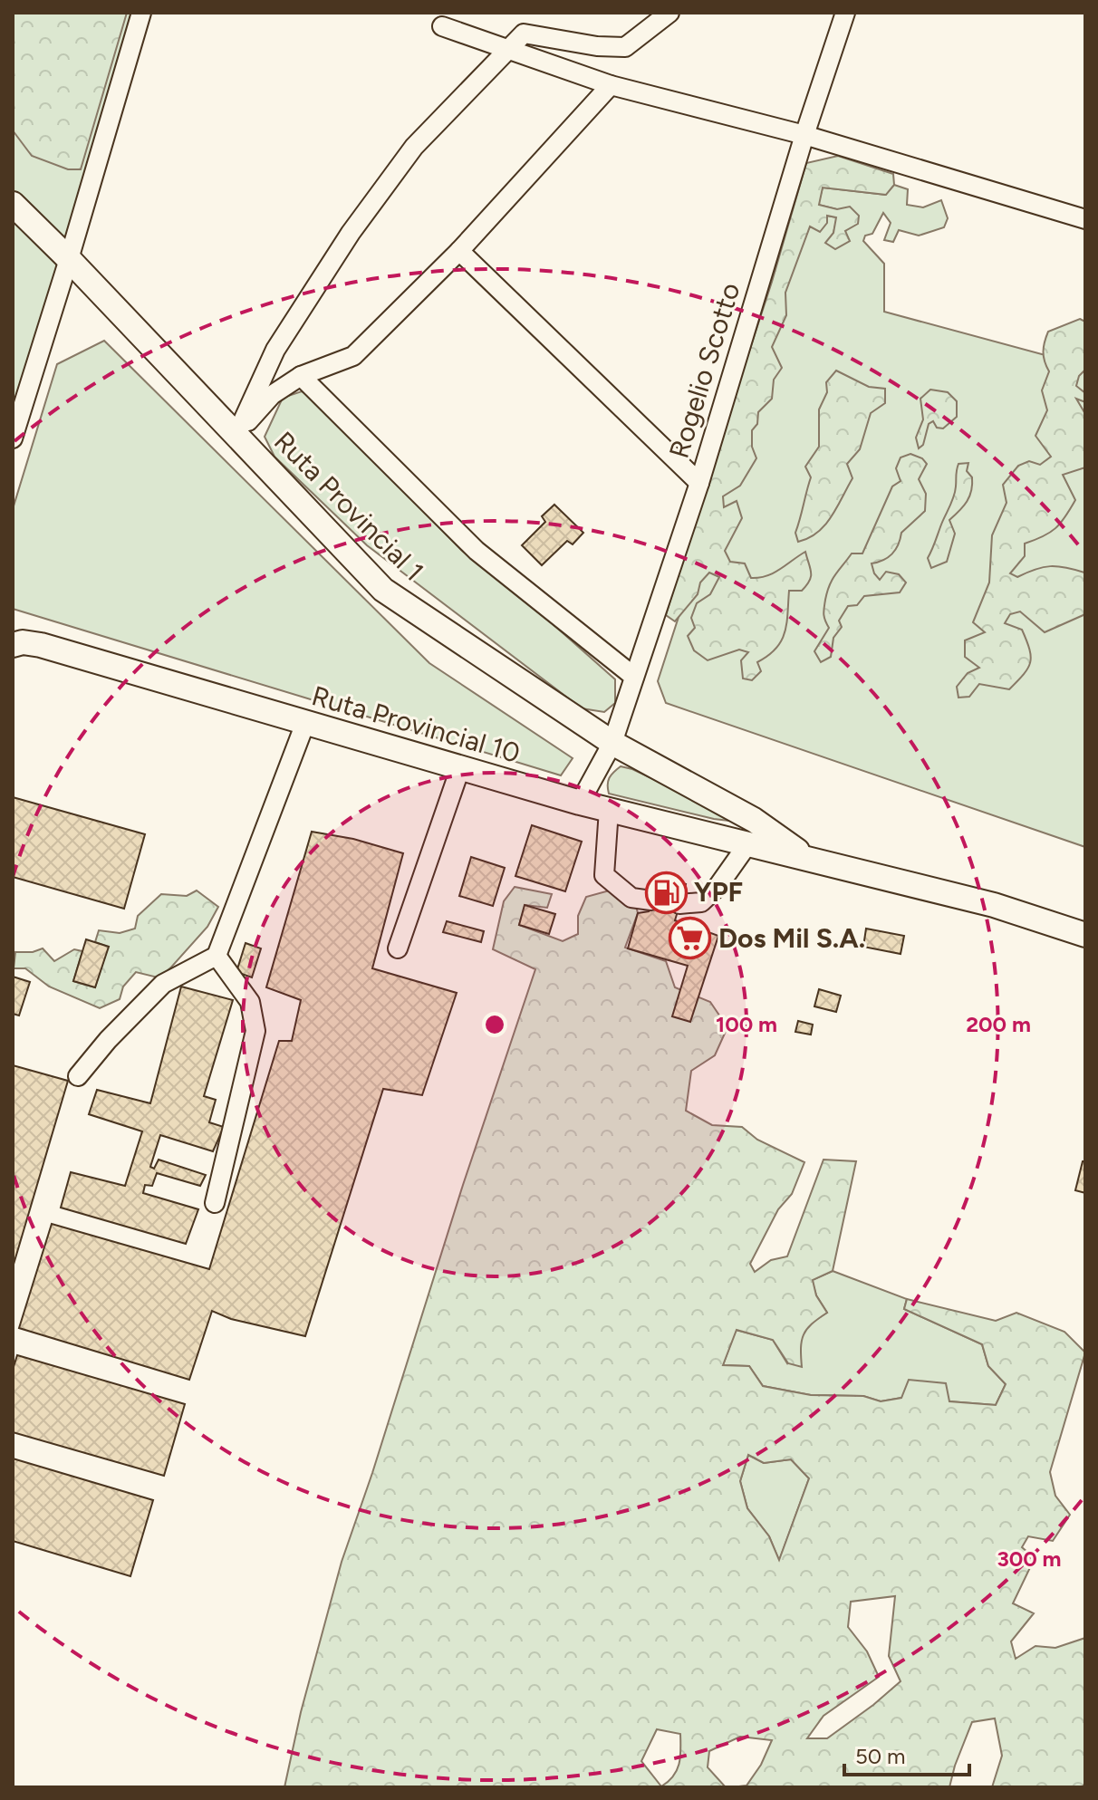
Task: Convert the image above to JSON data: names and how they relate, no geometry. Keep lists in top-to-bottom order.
{
  "streets": {
    "main road": ["Ruta Provincial 1", "Ruta Provincial 10"],
    "street": ["Rogelio Scotto"]
  },
  "crossings": [
    ["Rogelio Scotto", "Ruta Provincial 1"],
    ["Rogelio Scotto", "Ruta Provincial 10"],
    ["Ruta Provincial 1", "Ruta Provincial 10"]
  ],
  "places": {
    "fuel station": ["YPF"],
    "supermarket": ["Dos Mil S.A."]
  },
  "scale_bar": "50 m",
  "rings": ["100 m", "200 m", "300 m"]
}
